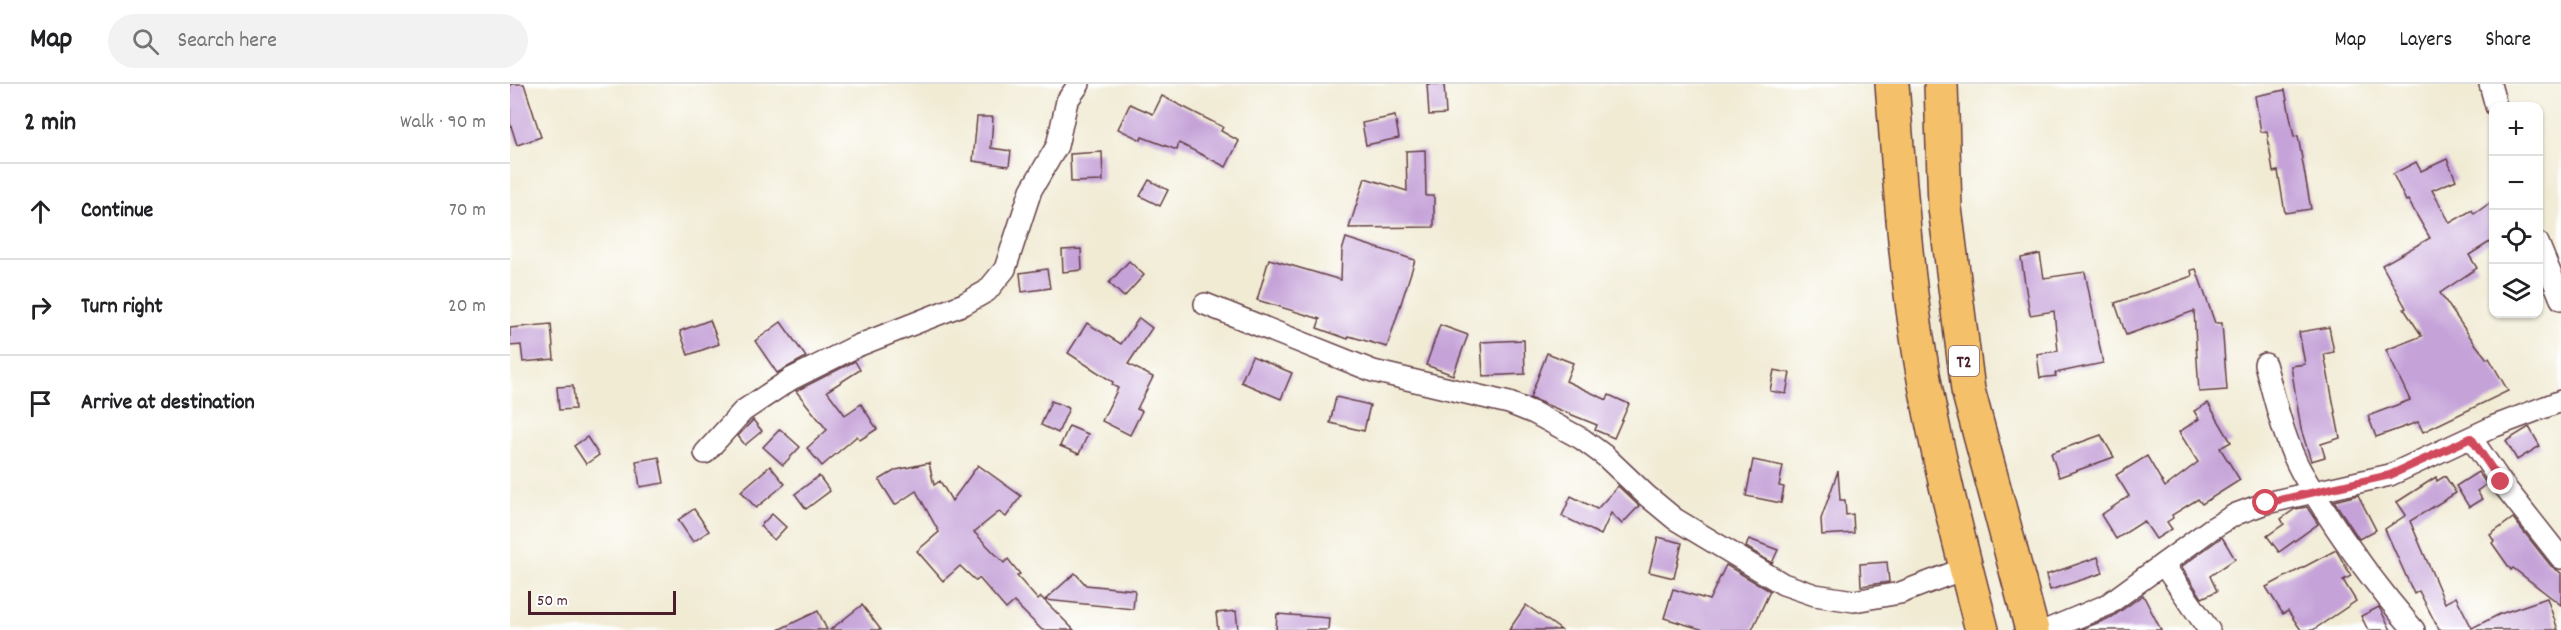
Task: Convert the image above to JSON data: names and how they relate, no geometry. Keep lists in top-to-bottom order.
{
  "streets": {
    "highway": ["T2"]
  },
  "scale_bar": "50 m",
  "page": {
    "header": "Map",
    "search": "Search here",
    "nav": ["Map", "Layers", "Share"],
    "heading": ["2 min", "Walk · 90 m"],
    "map_buttons": ["+", "−"],
    "list": [
      ["Continue", "70 m"],
      ["Turn right", "20 m"],
      "Arrive at destination"
    ],
    "scale": "50 m"
  }
}
